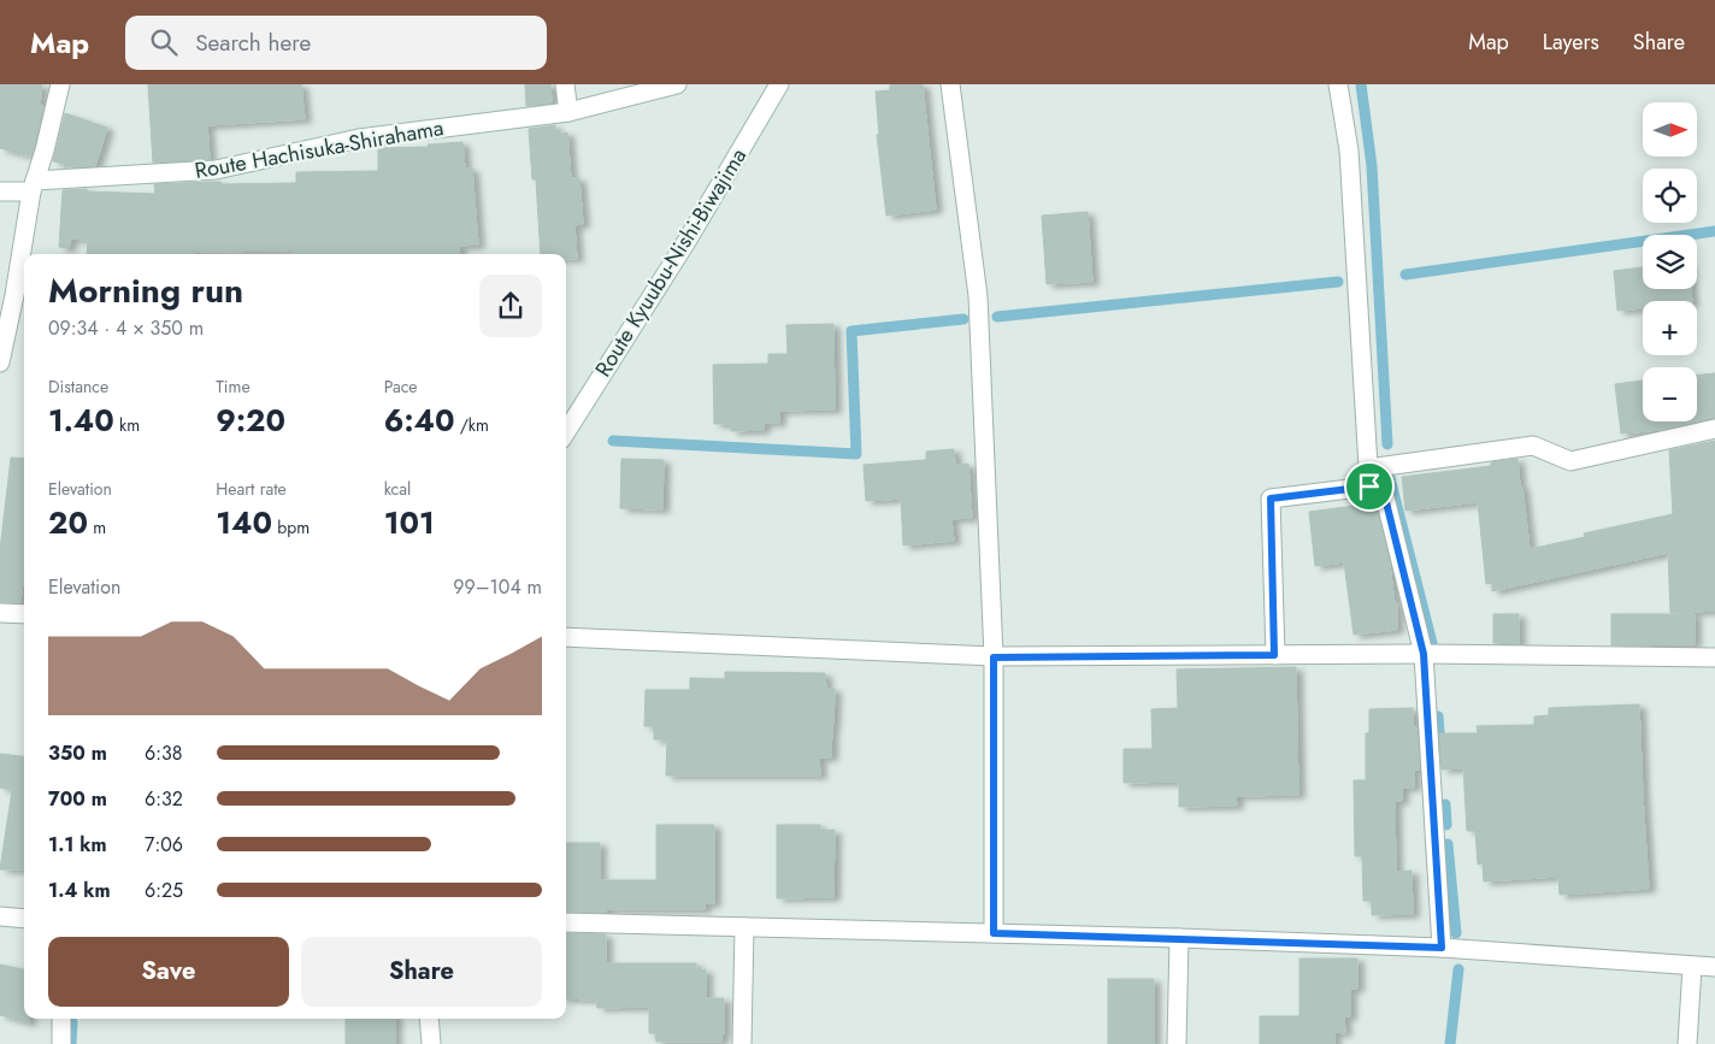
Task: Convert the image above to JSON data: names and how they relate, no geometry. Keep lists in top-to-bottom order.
{
  "streets": {
    "street": ["Route Hachisuka-Shirahama", "Route Kyuubu-Nishi-Biwajima"]
  },
  "north": "right",
  "page": {
    "header": "Map",
    "search": "Search here",
    "nav": ["Map", "Layers", "Share"],
    "map_buttons": ["+", "−"],
    "heading": ["Morning run", "09:34 · 4 × 350 m"],
    "stats": [
      ["Distance", "1.40 km"],
      ["Time", "9:20"],
      ["Pace", "6:40 /km"],
      ["Elevation", "20 m"],
      ["Heart rate", "140 bpm"],
      ["kcal", "101"]
    ],
    "chart": ["Elevation", "99–104 m"],
    "list": [
      {
        "name": "350 m",
        "note": "6:38"
      },
      {
        "name": "700 m",
        "note": "6:32"
      },
      {
        "name": "1.1 km",
        "note": "7:06"
      },
      {
        "name": "1.4 km",
        "note": "6:25"
      }
    ],
    "buttons": ["Save", "Share"]
  }
}
